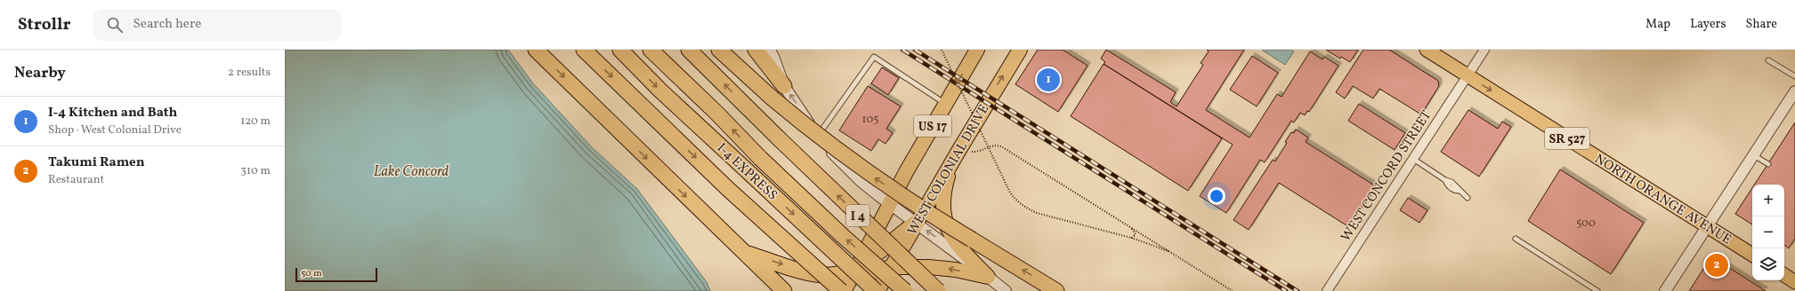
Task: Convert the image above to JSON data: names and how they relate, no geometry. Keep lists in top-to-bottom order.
{
  "streets": {
    "highway": [
      "US 17",
      "WEST COLONIAL DRIVE",
      "I-4 EXPRESS",
      "I 4"
    ],
    "main road": ["SR 527", "NORTH ORANGE AVENUE"],
    "street": ["WEST CONCORD STREET"]
  },
  "crossings": [
    ["WEST COLONIAL DRIVE", "I-4 EXPRESS"],
    ["WEST CONCORD STREET", "NORTH ORANGE AVENUE"]
  ],
  "one_way": ["NORTH ORANGE AVENUE"],
  "water": ["Lake Concord"],
  "house_numbers": ["105", "500"],
  "scale_bar": "50 m",
  "page": {
    "header": "Strollr",
    "search": "Search here",
    "nav": ["Map", "Layers", "Share"],
    "heading": ["Nearby", "2 results"],
    "pins": ["1", "2"],
    "list": [
      {
        "mark": "1",
        "name": "I-4 Kitchen and Bath",
        "note": "Shop · West Colonial Drive",
        "value": "120 m"
      },
      {
        "mark": "2",
        "name": "Takumi Ramen",
        "note": "Restaurant",
        "value": "310 m"
      }
    ],
    "map_buttons": ["+", "−"],
    "scale": "50 m"
  }
}
